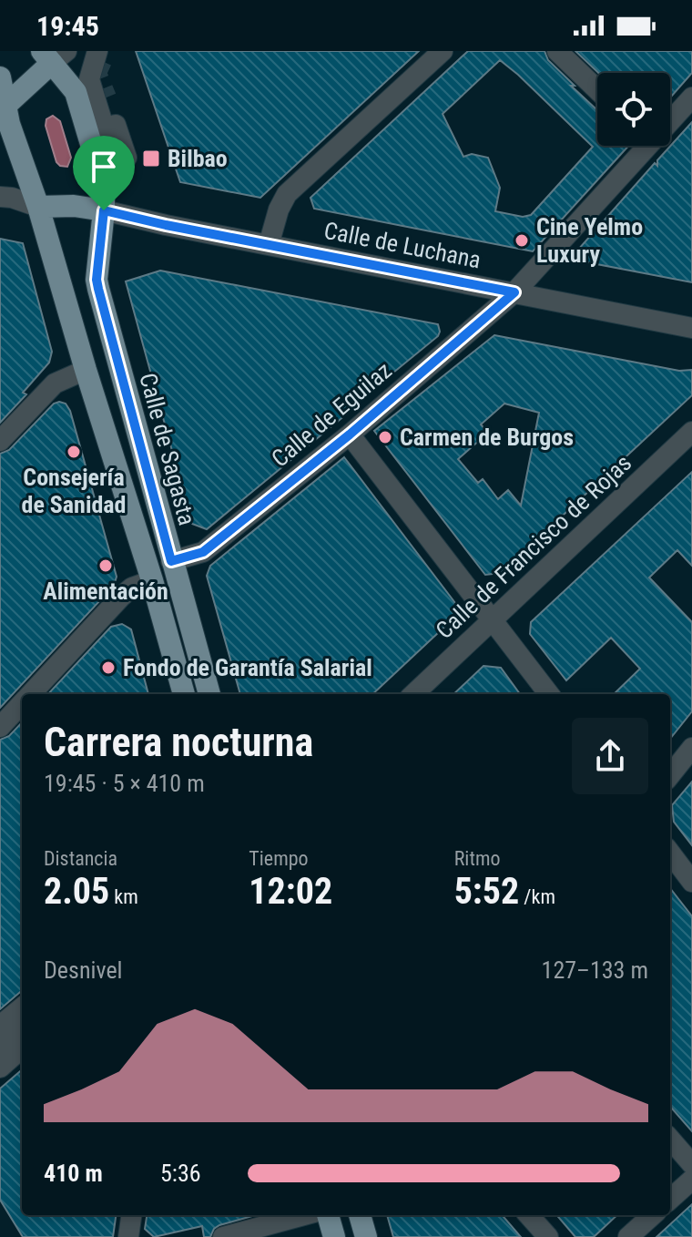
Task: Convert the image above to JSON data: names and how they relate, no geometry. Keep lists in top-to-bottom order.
{
  "streets": {
    "main road": ["Calle de Sagasta"],
    "street": ["Calle de Luchana", "Calle de Eguilaz", "Calle de Francisco de Rojas"]
  },
  "crossings": [
    ["Calle de Luchana", "Calle de Eguilaz"],
    ["Calle de Luchana", "Calle de Sagasta"],
    ["Calle de Eguilaz", "Calle de Sagasta"]
  ],
  "places": {
    "transit": ["Bilbao"],
    "other": [
      "Cine Yelmo Luxury",
      "Carmen de Burgos",
      "Consejería de Sanidad",
      "Alimentación",
      "Fondo de Garantía Salarial"
    ]
  },
  "page": {
    "status": "19:45",
    "heading": ["Carrera nocturna", "19:45 · 5 × 410 m"],
    "stats": [
      ["Distancia", "2.05 km"],
      ["Tiempo", "12:02"],
      ["Ritmo", "5:52 /km"]
    ],
    "chart": ["Desnivel", "127–133 m"],
    "list": [
      {
        "name": "410 m",
        "note": "5:36"
      }
    ]
  }
}
